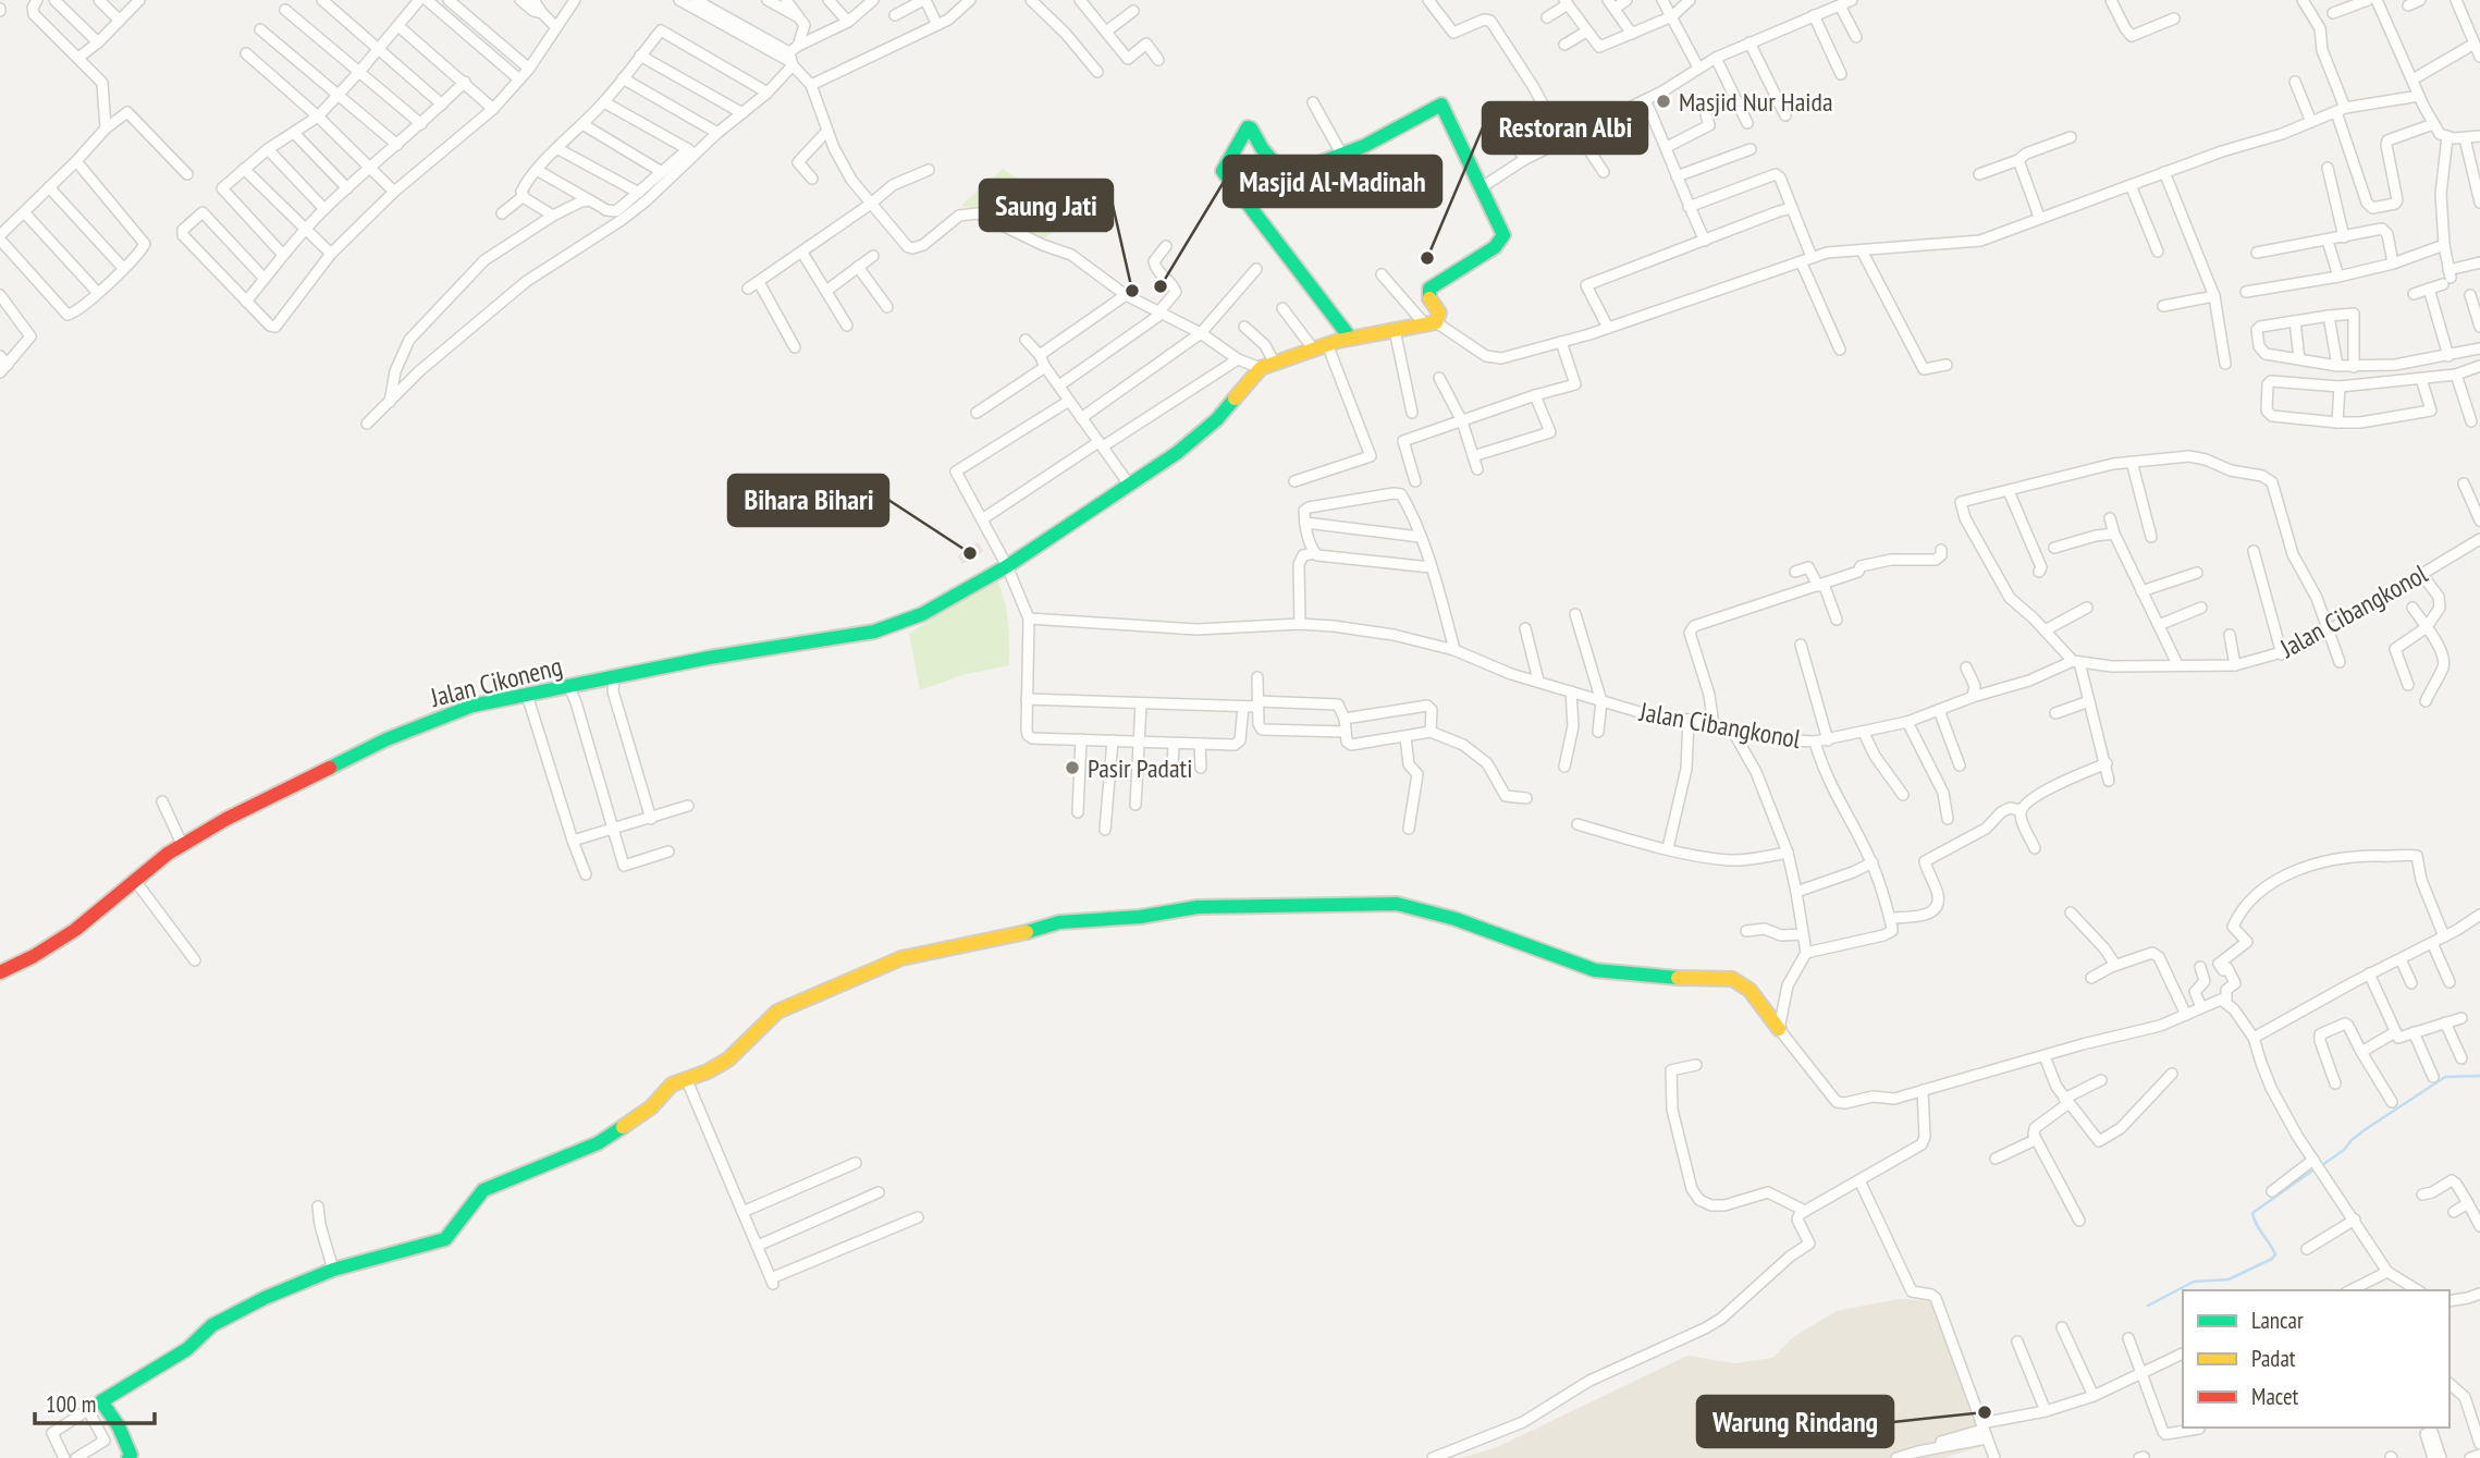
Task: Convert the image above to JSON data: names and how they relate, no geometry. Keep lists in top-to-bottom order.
{
  "streets": {
    "street": ["Jalan Cibangkonol", "Jalan Cikoneng"]
  },
  "places": [
    "Masjid Nur Haida",
    "Restoran Albi",
    "Masjid Al-Madinah",
    "Saung Jati",
    "Bihara Bihari",
    "Pasir Padati",
    "Warung Rindang"
  ],
  "legend": ["Lancar", "Padat", "Macet"],
  "scale_bar": "100 m"
}
